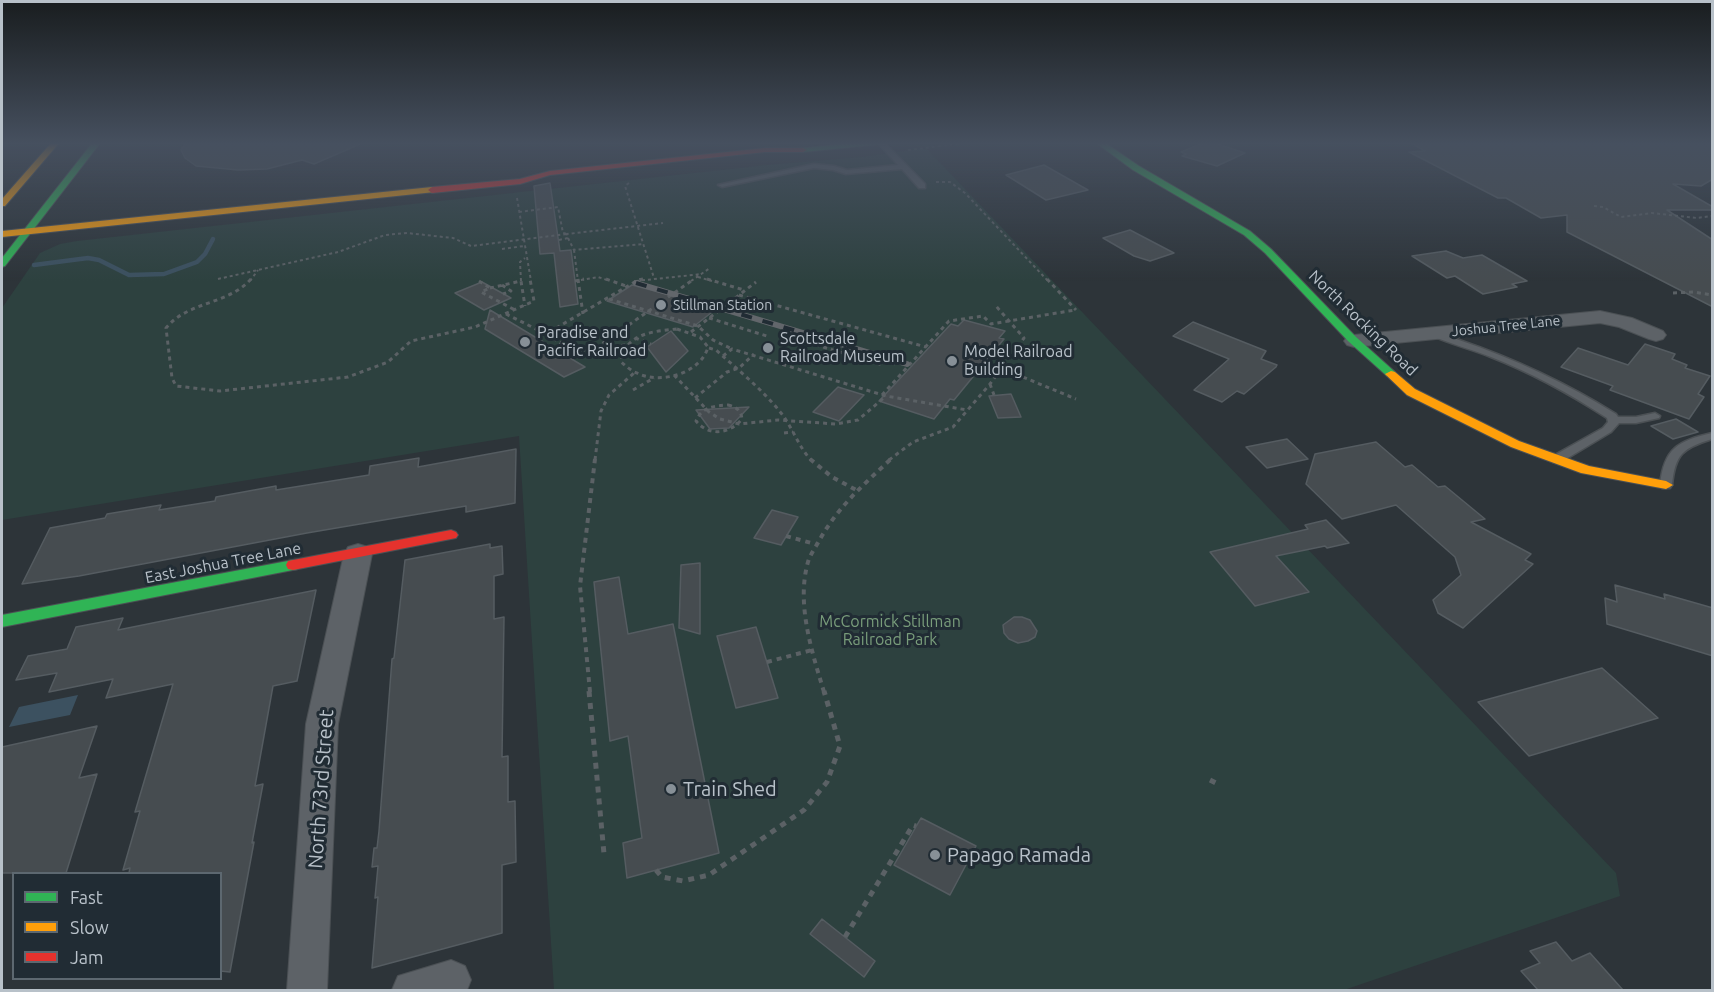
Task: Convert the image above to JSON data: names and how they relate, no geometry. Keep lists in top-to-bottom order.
{
  "streets": {
    "main road": ["North Rocking Road", "East Joshua Tree Lane"],
    "street": ["Joshua Tree Lane", "North 73rd Street"]
  },
  "crossings": [
    ["North Rocking Road", "Joshua Tree Lane"],
    ["East Joshua Tree Lane", "North 73rd Street"]
  ],
  "parks": ["McCormick Stillman Railroad Park"],
  "places": [
    "Stillman Station",
    "Paradise and Pacific Railroad",
    "Scottsdale Railroad Museum",
    "Model Railroad Building",
    "Train Shed",
    "Papago Ramada"
  ],
  "legend": ["Fast", "Slow", "Jam"]
}
